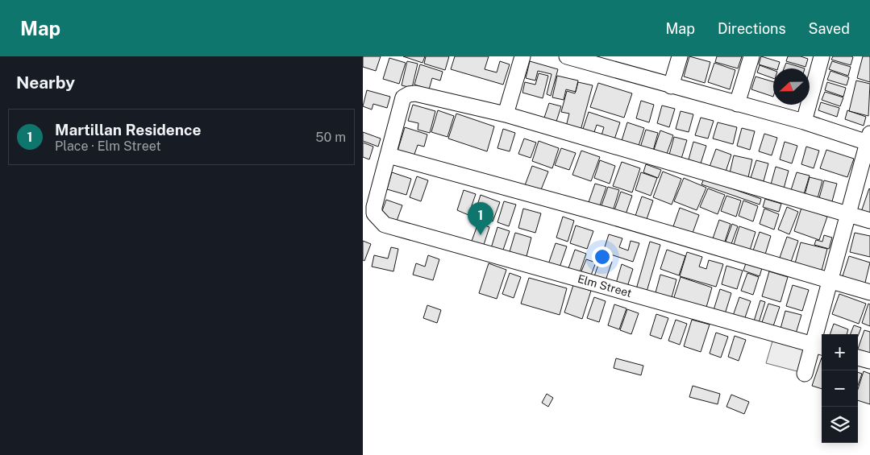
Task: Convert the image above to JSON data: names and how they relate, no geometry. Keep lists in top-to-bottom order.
{
  "streets": {
    "street": ["Elm Street"]
  },
  "north": "left",
  "page": {
    "header": "Map",
    "nav": ["Map", "Directions", "Saved"],
    "heading": "Nearby",
    "list": [
      {
        "mark": "1",
        "name": "Martillan Residence",
        "note": "Place · Elm Street",
        "value": "50 m"
      }
    ],
    "pins": "1",
    "map_buttons": ["+", "−"]
  }
}
